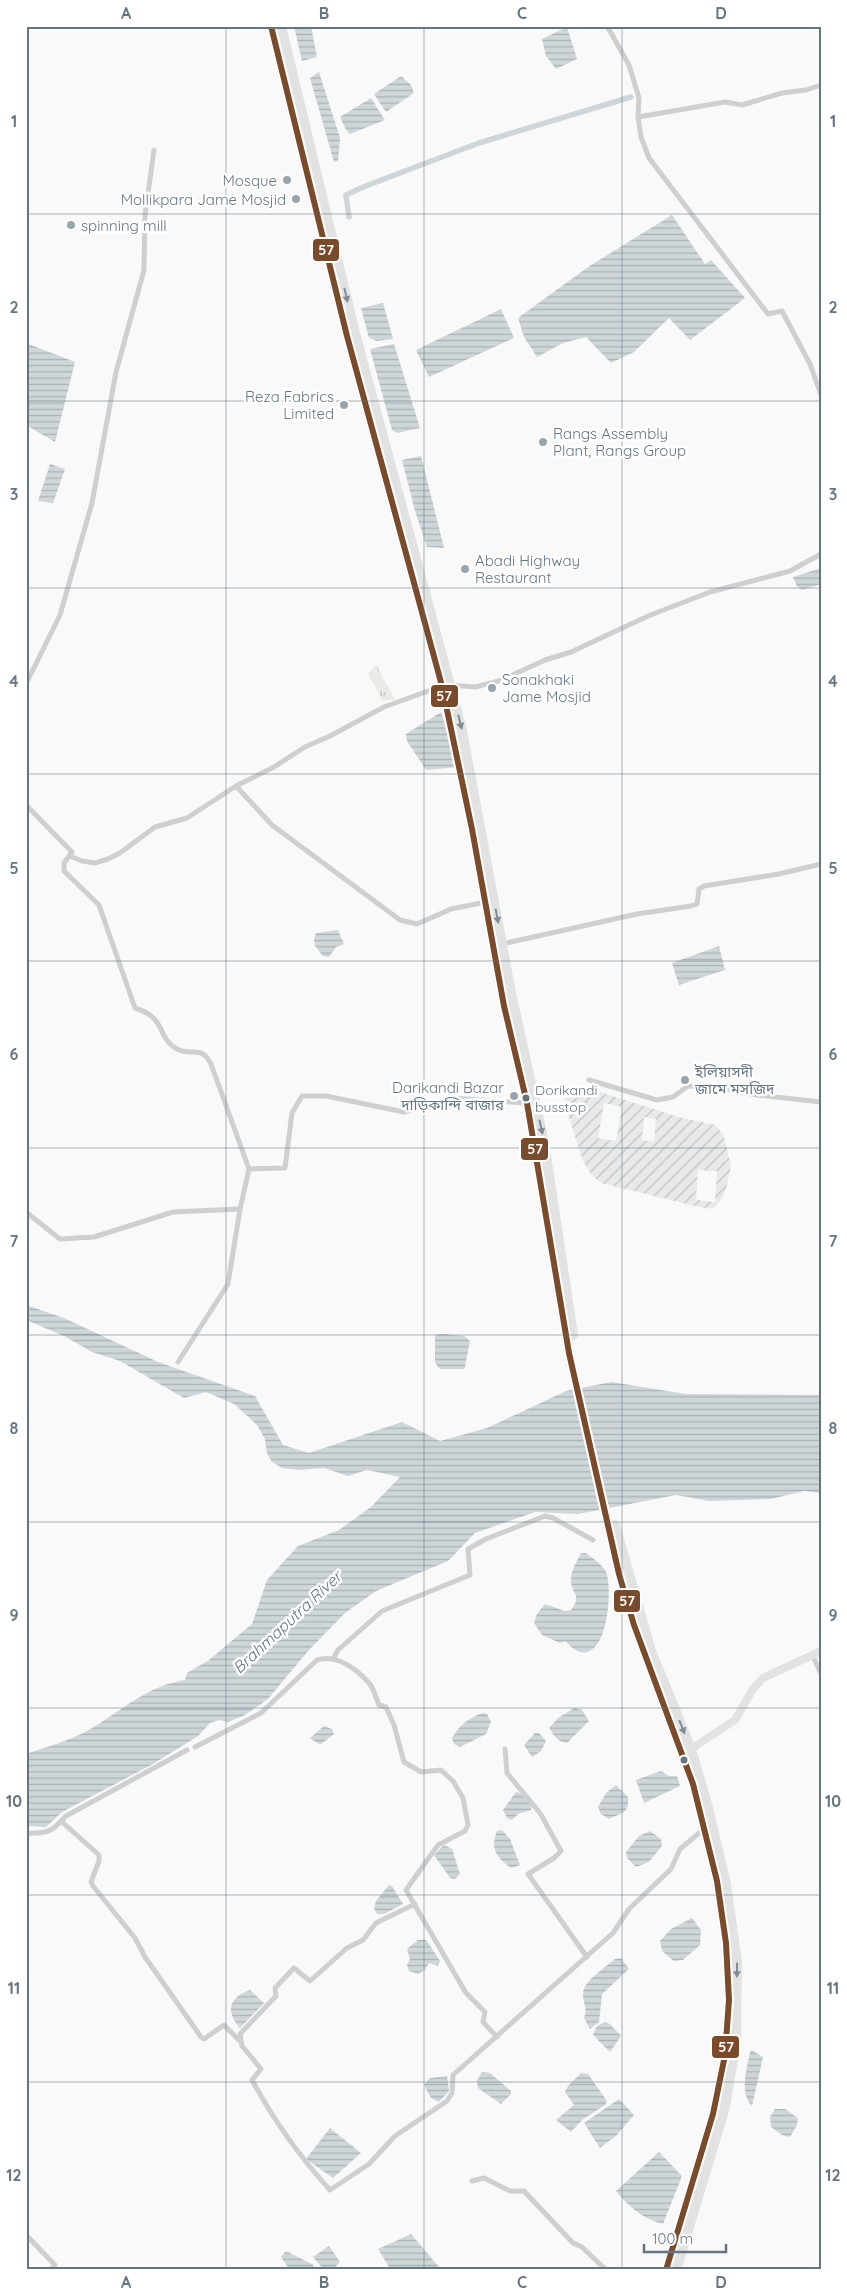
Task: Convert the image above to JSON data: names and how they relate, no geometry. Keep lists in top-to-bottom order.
{
  "water": ["Brahmaputra River"],
  "places": [
    "Mosque",
    "Mollikpara Jame Mosjid",
    "spinning mill",
    "Reza Fabrics Limited",
    "Rangs Assembly Plant, Rangs Group",
    "Abadi Highway Restaurant",
    "Sonakhaki Jame Mosjid",
    "ইলিয়াসদী জামে মসজিদ",
    "Darikandi Bazar দাড়িকান্দি বাজার",
    "Dorikandi busstop"
  ],
  "lines": ["transit line 57"],
  "scale_bar": "100 m",
  "grid": {
    "columns": [
      "A",
      "B",
      "C",
      "D"
    ],
    "rows": [
      "1",
      "2",
      "3",
      "4",
      "5",
      "6",
      "7",
      "8",
      "9",
      "10",
      "11",
      "12"
    ]
  }
}
